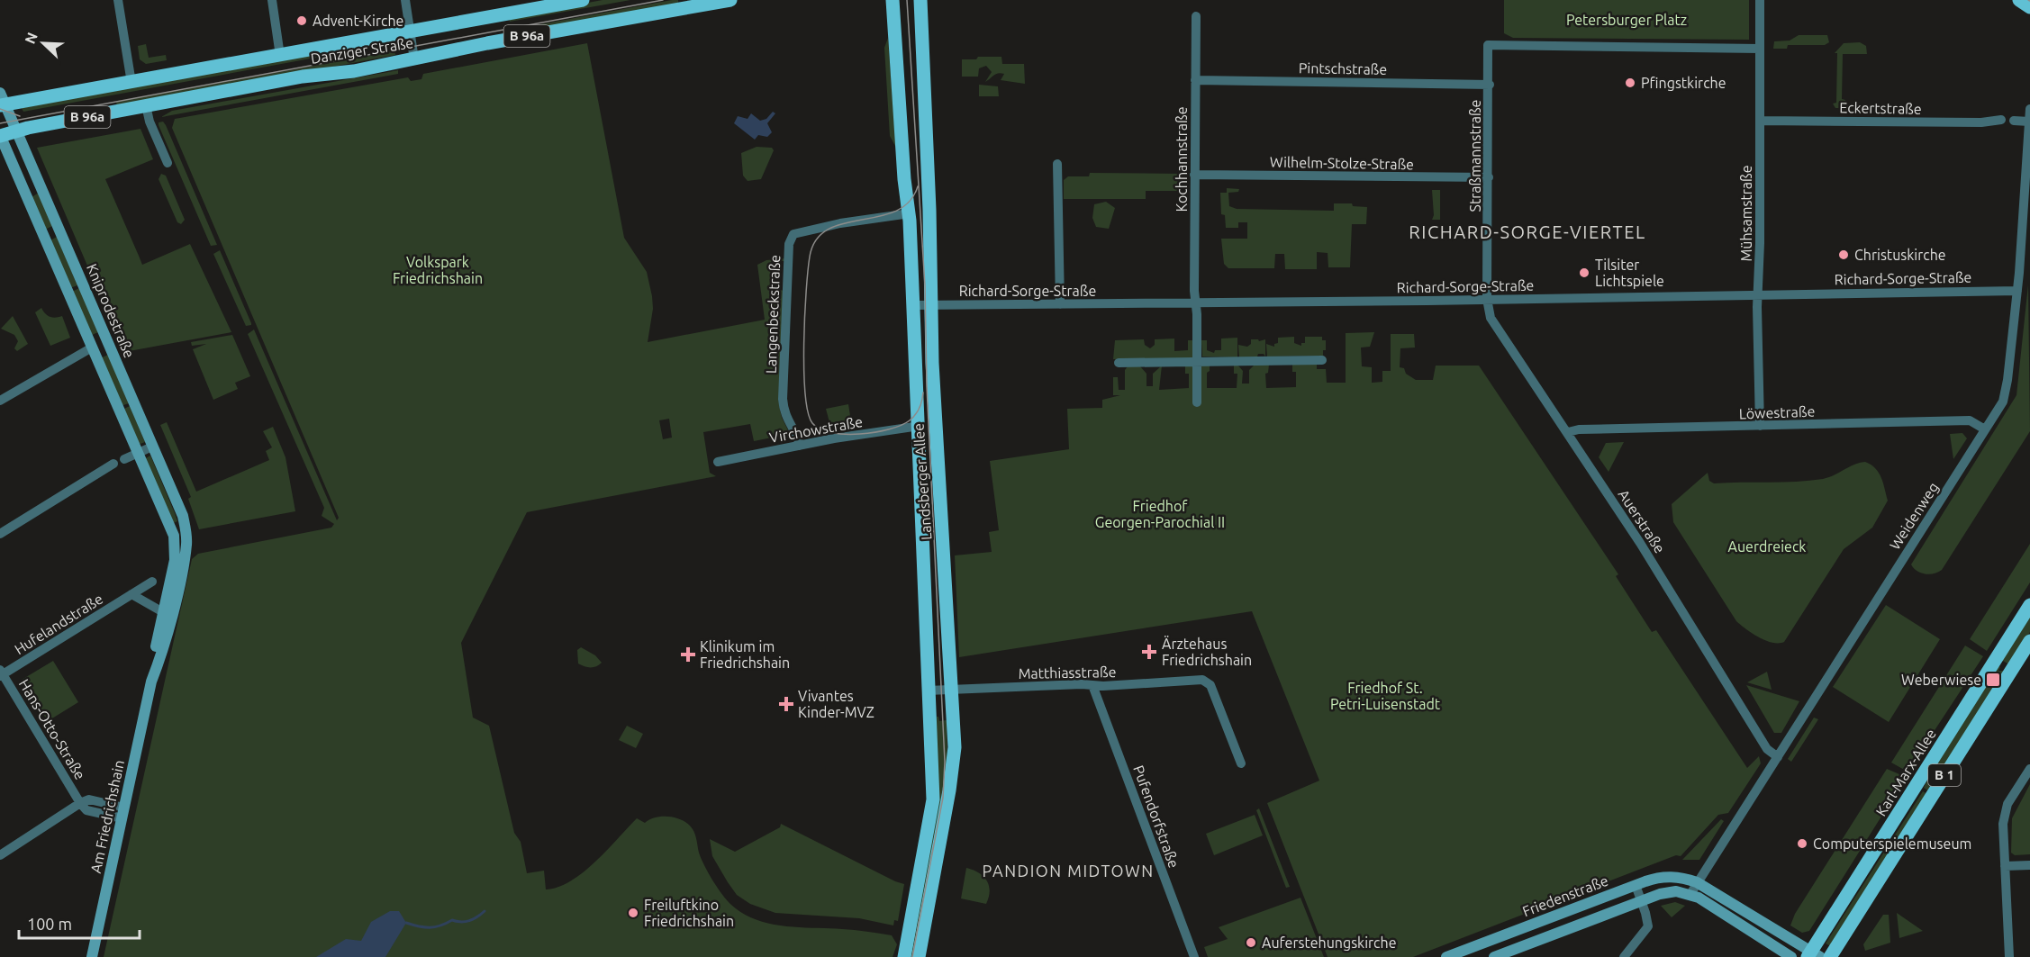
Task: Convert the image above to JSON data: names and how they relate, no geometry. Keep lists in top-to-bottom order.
{
  "streets": {
    "main road": [
      "B 96a",
      "Danziger Straße",
      "Landsberger Allee",
      "Karl-Marx-Allee",
      "B 1"
    ],
    "street": [
      "Pintschstraße",
      "Eckertstraße",
      "Straßmannstraße",
      "Kochhannstraße",
      "Wilhelm-Stolze-Straße",
      "Mühsamstraße",
      "Richard-Sorge-Straße",
      "Kniprodestraße",
      "Langenbeckstraße",
      "Löwestraße",
      "Virchowstraße",
      "Weidenweg",
      "Auerstraße",
      "Hufelandstraße",
      "Matthiasstraße",
      "Hans-Otto-Straße",
      "Am Friedrichshain",
      "Pufendorfstraße",
      "Friedenstraße"
    ]
  },
  "crossings": [
    ["Danziger Straße", "Kniprodestraße"],
    ["Pintschstraße", "Straßmannstraße"],
    ["Pintschstraße", "Kochhannstraße"],
    ["Eckertstraße", "Mühsamstraße"],
    ["Straßmannstraße", "Wilhelm-Stolze-Straße"],
    ["Straßmannstraße", "Mühsamstraße"],
    ["Straßmannstraße", "Richard-Sorge-Straße"],
    ["Straßmannstraße", "Auerstraße"],
    ["Kochhannstraße", "Wilhelm-Stolze-Straße"],
    ["Kochhannstraße", "Richard-Sorge-Straße"],
    ["Mühsamstraße", "Richard-Sorge-Straße"],
    ["Mühsamstraße", "Löwestraße"],
    ["Richard-Sorge-Straße", "Landsberger Allee"],
    ["Richard-Sorge-Straße", "Weidenweg"],
    ["Richard-Sorge-Straße", "Auerstraße"],
    ["Kniprodestraße", "Am Friedrichshain"],
    ["Langenbeckstraße", "Virchowstraße"],
    ["Langenbeckstraße", "Landsberger Allee"],
    ["Löwestraße", "Weidenweg"],
    ["Löwestraße", "Auerstraße"],
    ["Virchowstraße", "Landsberger Allee"],
    ["Landsberger Allee", "Matthiasstraße"],
    ["Weidenweg", "Auerstraße"],
    ["Weidenweg", "Friedenstraße"],
    ["Hufelandstraße", "Hans-Otto-Straße"],
    ["Matthiasstraße", "Pufendorfstraße"],
    ["Karl-Marx-Allee", "Friedenstraße"]
  ],
  "districts": ["RICHARD-SORGE-VIERTEL", "PANDION MIDTOWN"],
  "parks": [
    "Petersburger Platz",
    "Volkspark Friedrichshain",
    "Friedhof Georgen-Parochial II",
    "Auerdreieck",
    "Friedhof St. Petri-Luisenstadt"
  ],
  "places": {
    "other": [
      "Advent-Kirche",
      "Pfingstkirche",
      "Christuskirche",
      "Tilsiter Lichtspiele",
      "Computerspielemuseum",
      "Freiluftkino Friedrichshain",
      "Auferstehungskirche"
    ],
    "health": ["Ärztehaus Friedrichshain", "Klinikum im Friedrichshain", "Vivantes Kinder-MVZ"],
    "transit": ["Weberwiese"]
  },
  "scale_bar": "100 m",
  "north": "top left"
}
